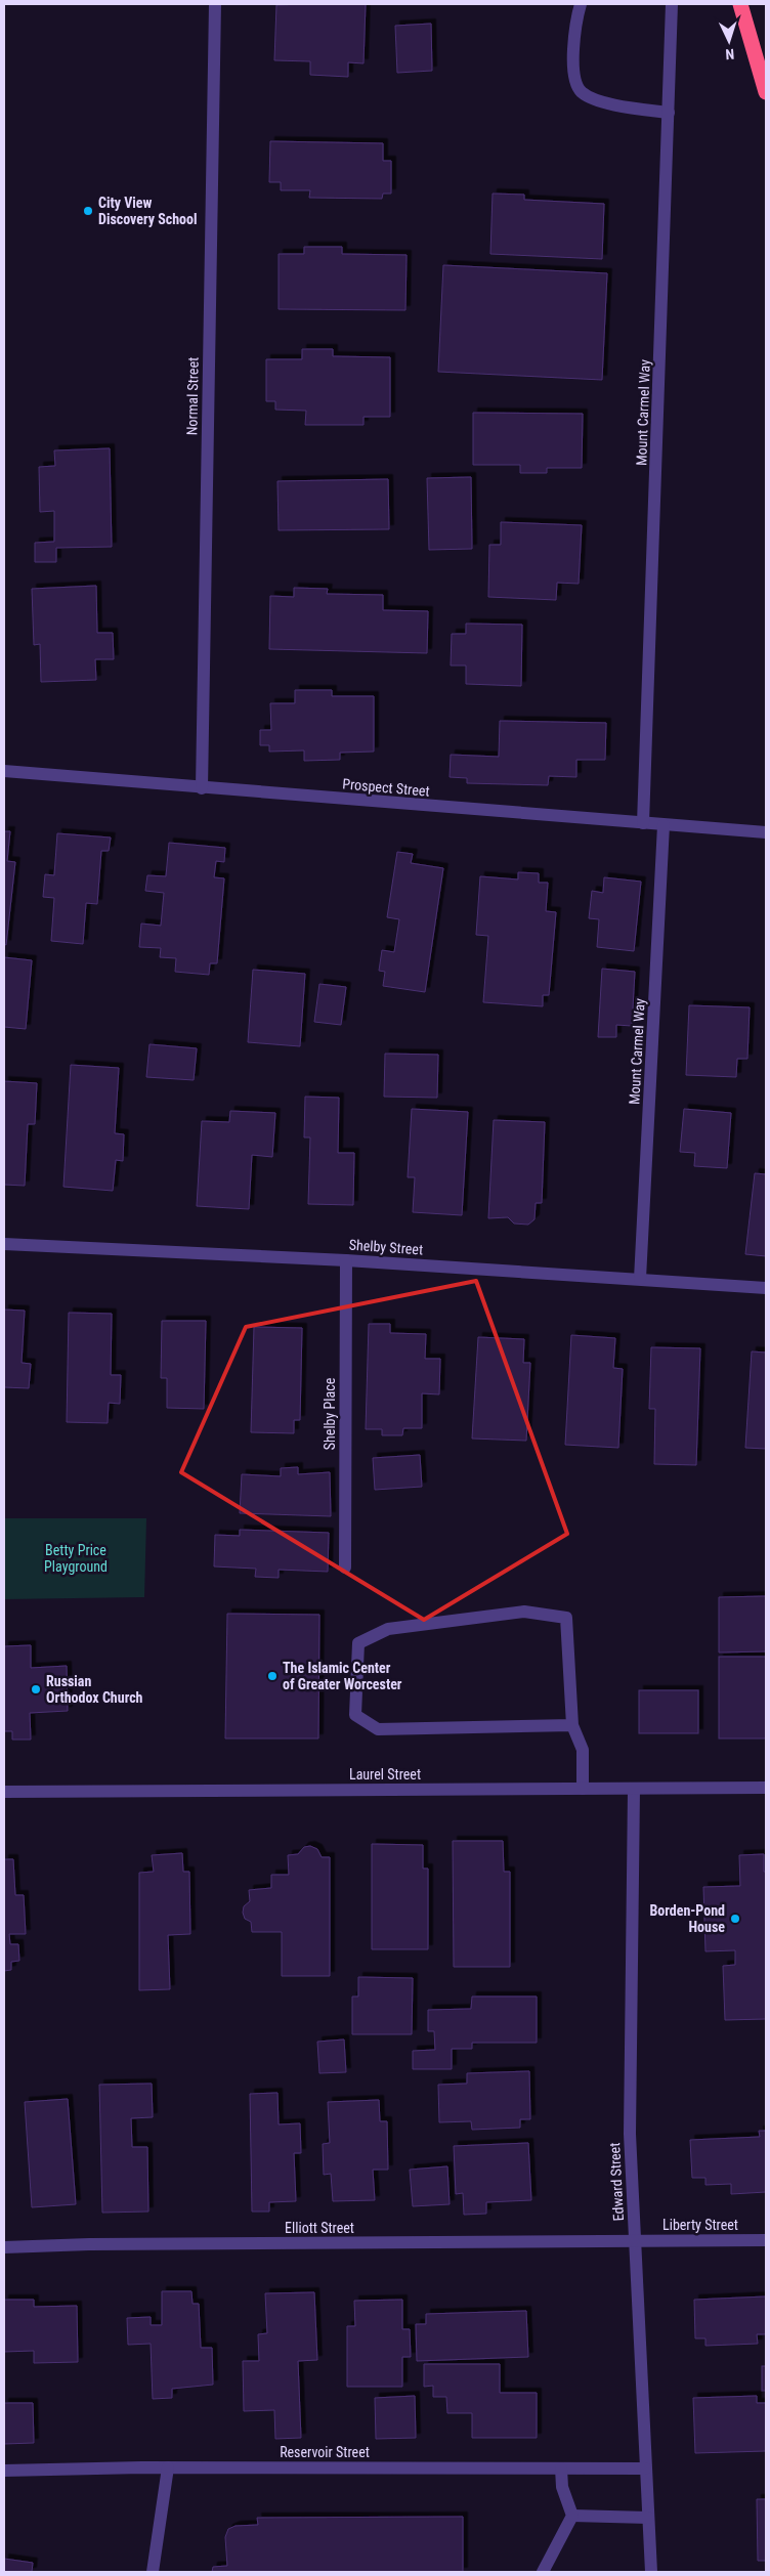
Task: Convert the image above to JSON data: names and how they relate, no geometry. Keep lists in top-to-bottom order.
{
  "streets": {
    "street": [
      "Normal Street",
      "Mount Carmel Way",
      "Prospect Street",
      "Shelby Street",
      "Shelby Place",
      "Laurel Street",
      "Edward Street",
      "Liberty Street",
      "Elliott Street",
      "Reservoir Street"
    ]
  },
  "crossings": [
    ["Normal Street", "Prospect Street"],
    ["Mount Carmel Way", "Prospect Street"],
    ["Mount Carmel Way", "Shelby Street"],
    ["Shelby Street", "Shelby Place"],
    ["Laurel Street", "Edward Street"],
    ["Edward Street", "Liberty Street"],
    ["Edward Street", "Elliott Street"],
    ["Edward Street", "Reservoir Street"],
    ["Liberty Street", "Elliott Street"]
  ],
  "parks": ["Betty Price Playground"],
  "places": [
    "City View Discovery School",
    "The Islamic Center of Greater Worcester",
    "Russian Orthodox Church",
    "Borden-Pond House"
  ],
  "north": "bottom"
}
